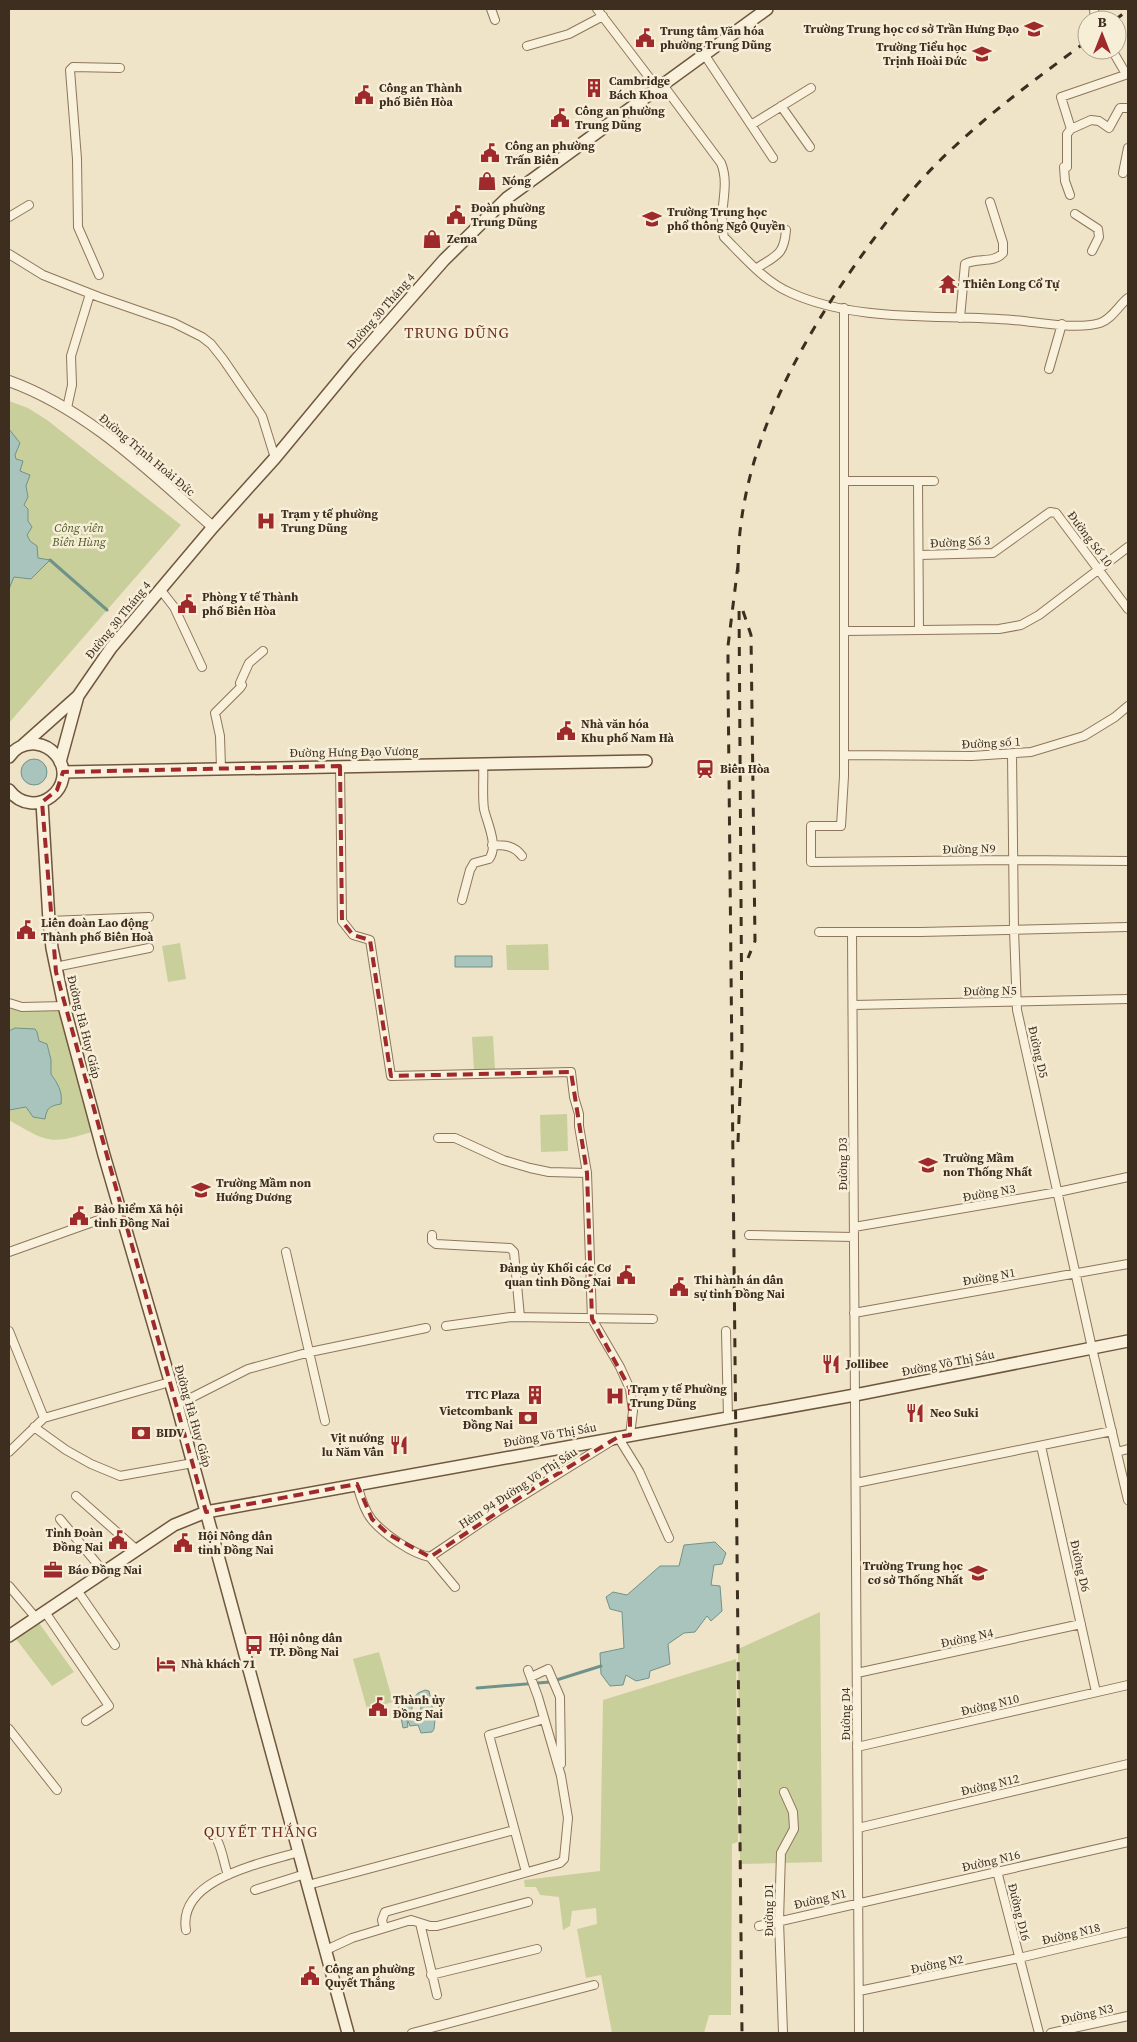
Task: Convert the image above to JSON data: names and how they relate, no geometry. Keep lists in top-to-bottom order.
{
  "streets": {
    "main road": [
      "Đường 30 Tháng 4",
      "Đường Hưng Đạo Vương",
      "Đường Hà Huy Giáp",
      "Đường Võ Thị Sáu"
    ],
    "street": [
      "Đường Trịnh Hoài Đức",
      "Đường Số 10",
      "Đường Số 3",
      "Đường số 1",
      "Đường N9",
      "Đường N5",
      "Đường D5",
      "Đường D3",
      "Đường N3",
      "Đường N1",
      "Hẻm 94 Đường Võ Thị Sáu",
      "Đường D6",
      "Đường N4",
      "Đường N10",
      "Đường D4",
      "Đường N12",
      "Đường N16",
      "Đường D1",
      "Đường D16",
      "Đường N18",
      "Đường N2"
    ]
  },
  "crossings": [
    ["Đường 30 Tháng 4", "Đường Trịnh Hoài Đức"],
    ["Đường 30 Tháng 4", "Đường Hưng Đạo Vương"],
    ["Đường 30 Tháng 4", "Đường Hà Huy Giáp"],
    ["Đường Số 10", "Đường Số 3"],
    ["Đường số 1", "Đường N9"],
    ["Đường số 1", "Đường D5"],
    ["Đường N9", "Đường D5"],
    ["Đường N5", "Đường D5"],
    ["Đường N5", "Đường D3"],
    ["Đường Hà Huy Giáp", "Đường Võ Thị Sáu"],
    ["Đường D5", "Đường N3"],
    ["Đường D5", "Đường N1"],
    ["Đường D5", "Đường Võ Thị Sáu"],
    ["Đường D3", "Đường N3"],
    ["Đường D3", "Đường N1"],
    ["Đường D3", "Đường Võ Thị Sáu"],
    ["Đường D3", "Đường D4"],
    ["Đường N1", "Đường D4"],
    ["Đường N1", "Đường N16"],
    ["Đường N1", "Đường D1"],
    ["Đường Võ Thị Sáu", "Hẻm 94 Đường Võ Thị Sáu"],
    ["Đường Võ Thị Sáu", "Đường D4"],
    ["Đường D6", "Đường N4"],
    ["Đường D6", "Đường N10"],
    ["Đường N4", "Đường D4"],
    ["Đường N10", "Đường D4"],
    ["Đường D4", "Đường N12"],
    ["Đường D4", "Đường N16"],
    ["Đường D4", "Đường N2"],
    ["Đường N16", "Đường D16"],
    ["Đường D16", "Đường N18"],
    ["Đường D16", "Đường N2"],
    ["Đường N18", "Đường N2"]
  ],
  "districts": ["TRUNG DŨNG", "QUYẾT THẮNG"],
  "parks": ["Công viên Biên Hùng"],
  "places": {
    "school or university": [
      "Trường Trung học cơ sở Trần Hưng Đạo",
      "Trường Tiểu học Trịnh Hoài Đức",
      "Trường Trung học phổ thông Ngô Quyền",
      "Trường Mầm non Thống Nhất",
      "Trường Mầm non Hướng Dương",
      "Trường Trung học cơ sở Thống Nhất"
    ],
    "public building": [
      "Trung tâm Văn hóa phường Trung Dũng",
      "Công an Thành phố Biên Hòa",
      "Công an phường Trung Dũng",
      "Công an phường Trấn Biên",
      "Đoàn phường Trung Dũng",
      "Phòng Y tế Thành phố Biên Hòa",
      "Nhà văn hóa Khu phố Nam Hà",
      "Liên đoàn Lao động Thành phố Biên Hoà",
      "Bảo hiểm Xã hội tỉnh Đồng Nai",
      "Đảng ủy Khối các Cơ quan tỉnh Đồng Nai",
      "Thi hành án dân sự tỉnh Đồng Nai",
      "Tỉnh Đoàn Đồng Nai",
      "Hội Nông dân tỉnh Đồng Nai",
      "Thành ủy Đồng Nai",
      "Công an phường Quyết Thắng"
    ],
    "building": ["Cambridge Bách Khoa", "TTC Plaza"],
    "shop": ["Nóng", "Zema"],
    "temple": ["Thiên Long Cổ Tự"],
    "hospital": ["Trạm y tế phường Trung Dũng", "Trạm y tế Phường Trung Dũng"],
    "station": ["Biên Hòa"],
    "restaurant": ["Jollibee", "Neo Suki", "Vịt nướng lu Năm Vân"],
    "bank": ["Vietcombank Đồng Nai", "BIDV"],
    "office": ["Báo Đồng Nai"],
    "bus stop": ["Hội nông dân TP. Đồng Nai"],
    "hotel": ["Nhà khách 71"]
  },
  "north": "top"
}
